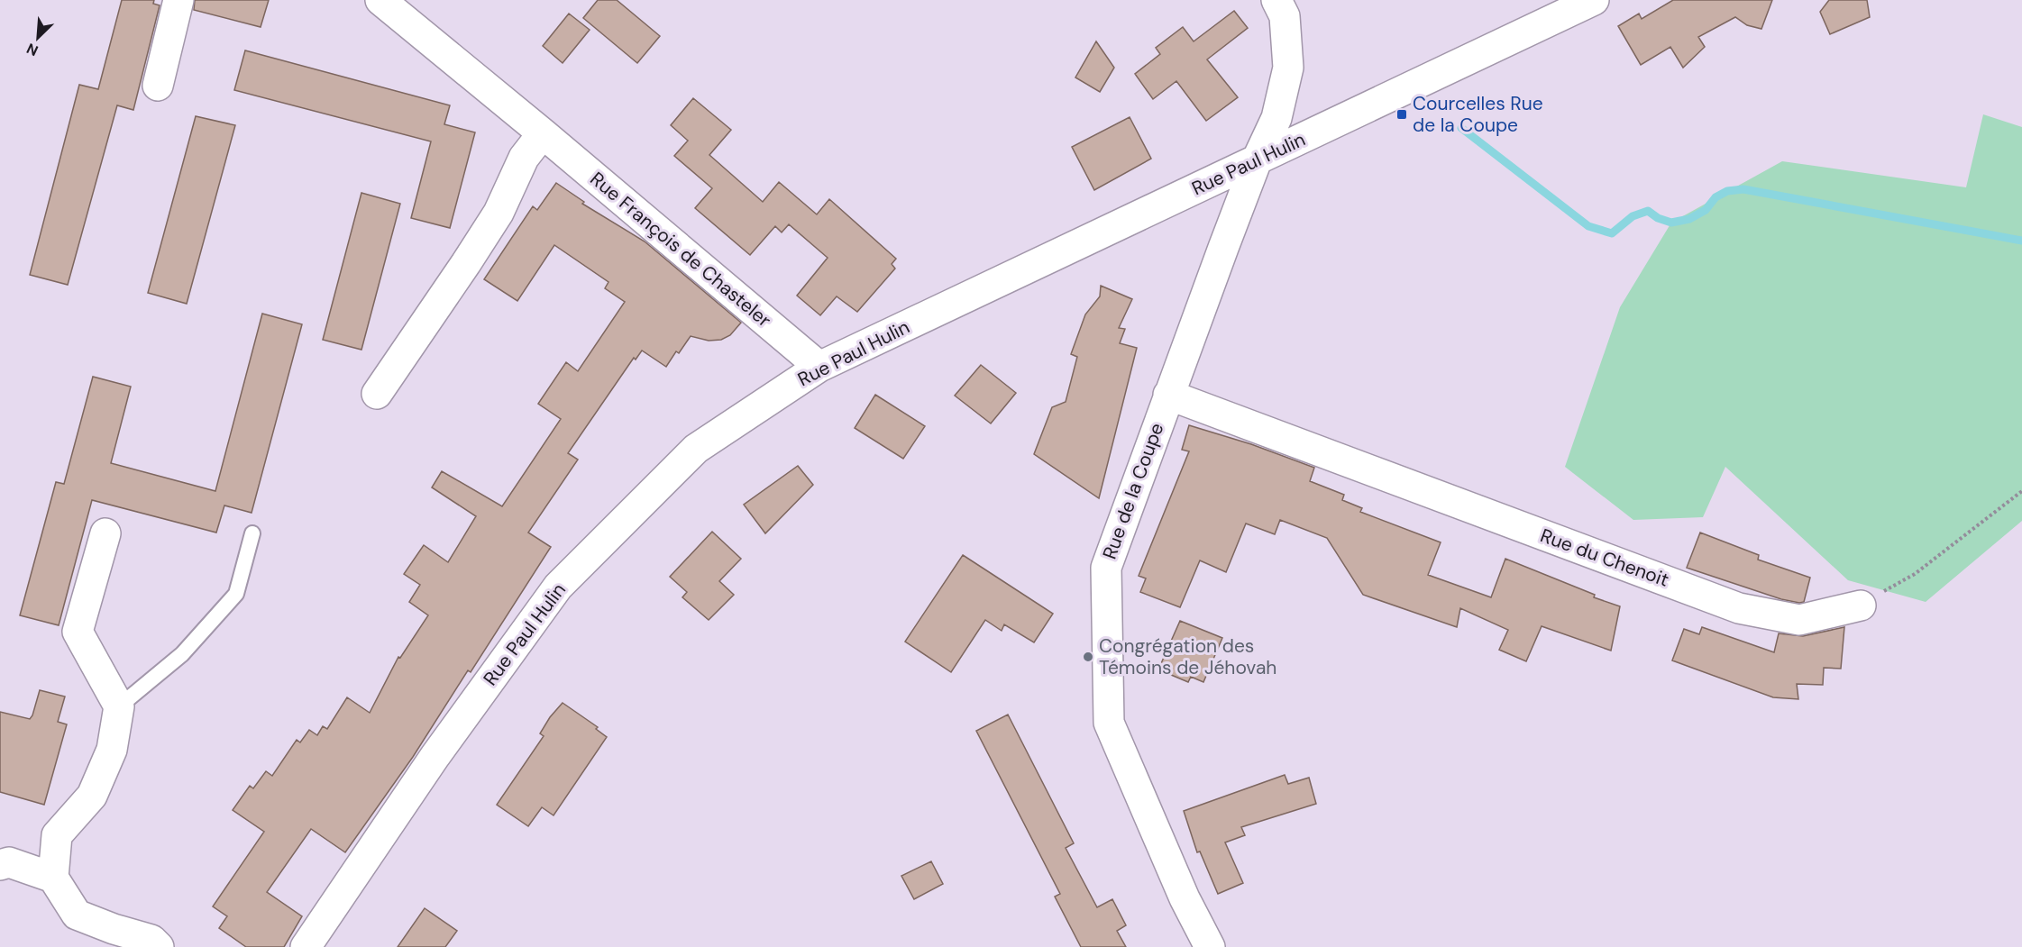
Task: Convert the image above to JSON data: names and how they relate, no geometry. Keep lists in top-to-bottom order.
{
  "streets": {
    "street": [
      "Rue Paul Hulin",
      "Rue François de Chasteler",
      "Rue de la Coupe",
      "Rue du Chenoit"
    ]
  },
  "crossings": [
    ["Rue Paul Hulin", "Rue François de Chasteler"],
    ["Rue Paul Hulin", "Rue de la Coupe"],
    ["Rue de la Coupe", "Rue du Chenoit"]
  ],
  "places": {
    "transit": ["Courcelles Rue de la Coupe"],
    "other": ["Congrégation des Témoins de Jéhovah"]
  },
  "north": "bottom left"
}
